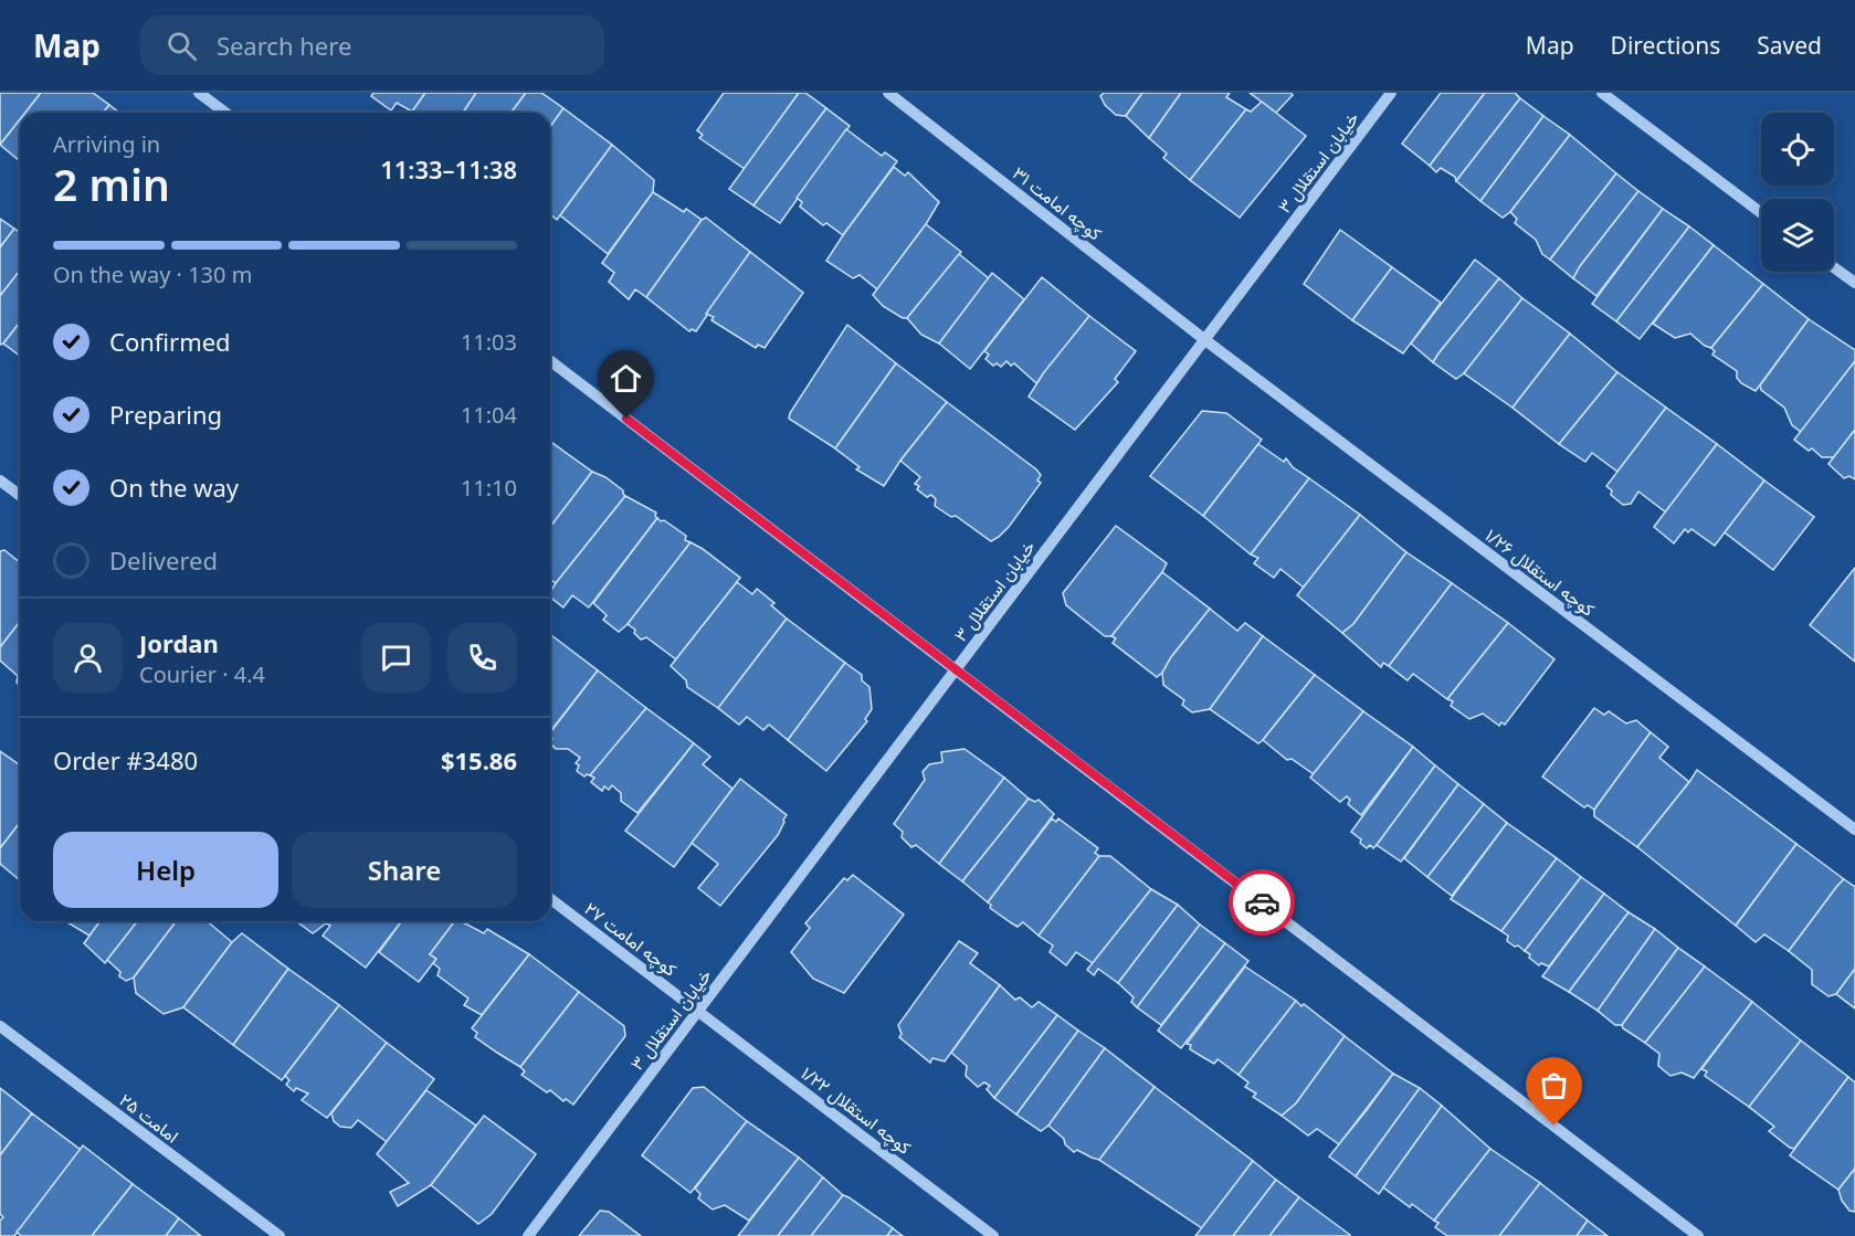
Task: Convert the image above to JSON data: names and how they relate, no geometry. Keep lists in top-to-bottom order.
{
  "streets": {
    "street": [
      "خیابان استقلال ۳",
      "کوچه امامت ۳۱",
      "کوچه استقلال ۱/۲۶",
      "کوچه امامت ۲۷",
      "کوچه استقلال ۱/۲۲",
      "امامت ۲۵"
    ]
  },
  "crossings": [
    ["خیابان استقلال ۳", "کوچه امامت ۳۱"],
    ["خیابان استقلال ۳", "کوچه استقلال ۱/۲۶"],
    ["خیابان استقلال ۳", "کوچه امامت ۲۷"],
    ["خیابان استقلال ۳", "کوچه استقلال ۱/۲۲"],
    ["کوچه امامت ۳۱", "کوچه استقلال ۱/۲۶"],
    ["کوچه امامت ۲۷", "کوچه استقلال ۱/۲۲"]
  ],
  "page": {
    "header": "Map",
    "search": "Search here",
    "nav": ["Map", "Directions", "Saved"],
    "heading": ["2 min", "Arriving in", "11:33–11:38"],
    "panel": [
      "Jordan",
      "Courier · 4.4",
      "Order #3480",
      "$15.86"
    ],
    "bar": "On the way · 130 m",
    "list": [
      ["Confirmed", "11:03"],
      ["Preparing", "11:04"],
      ["On the way", "11:10"],
      "Delivered"
    ],
    "buttons": ["Help", "Share"]
  }
}
